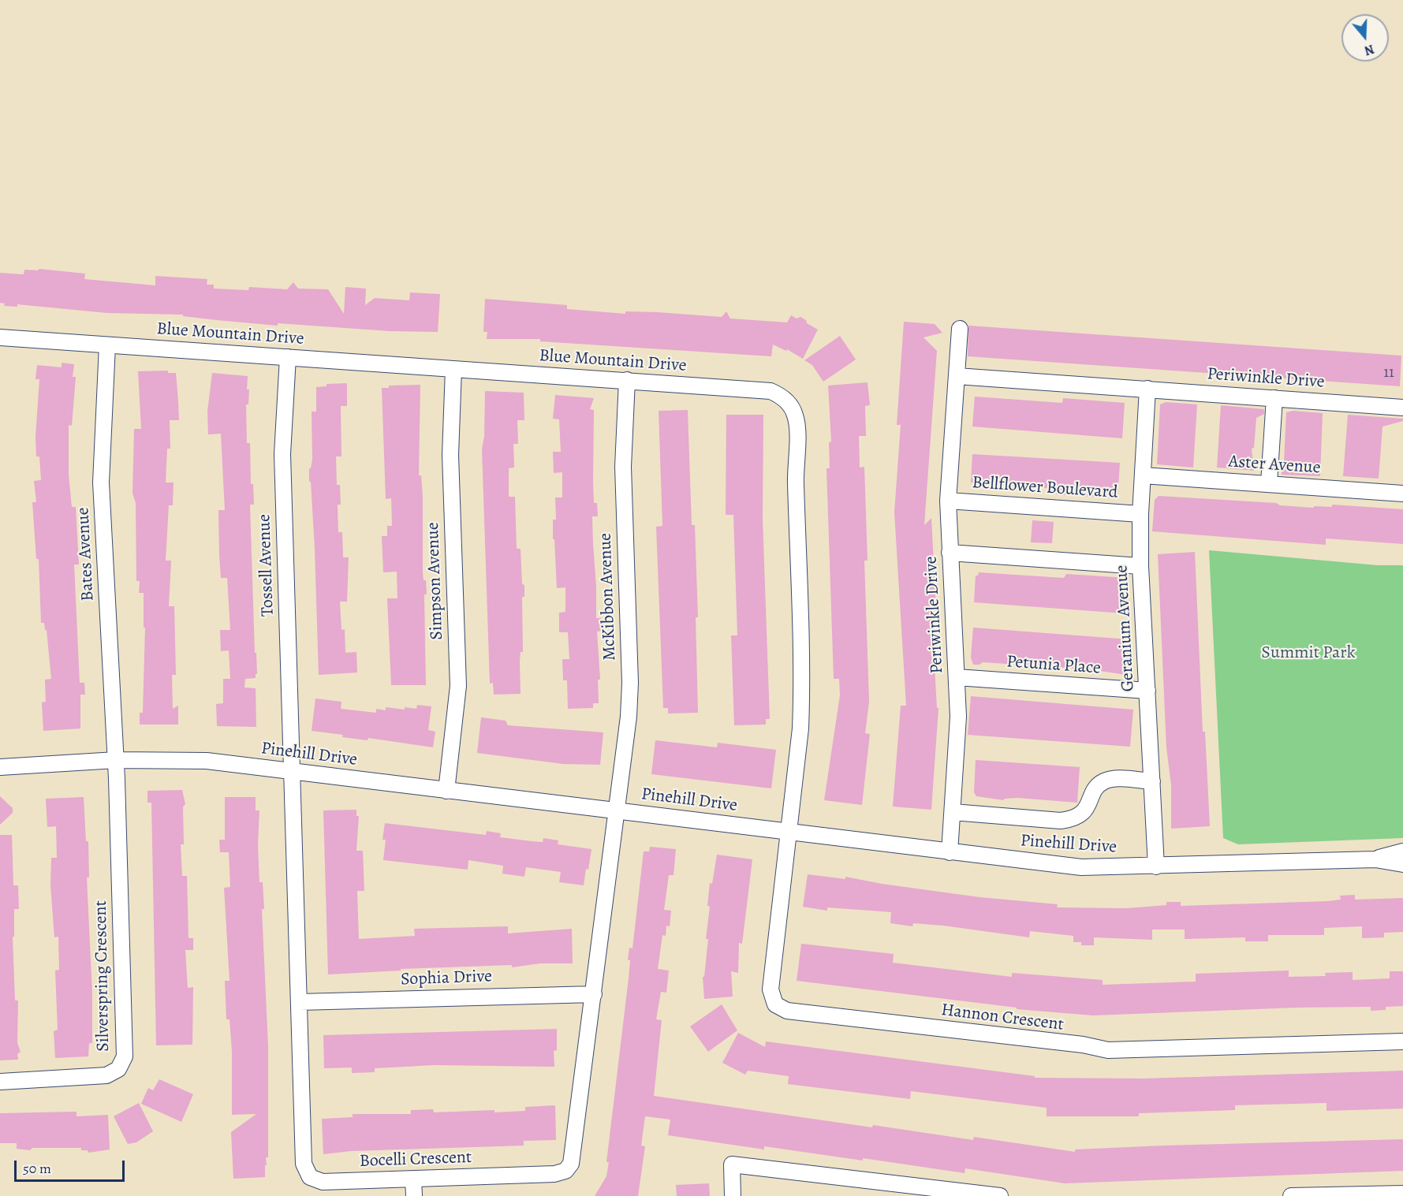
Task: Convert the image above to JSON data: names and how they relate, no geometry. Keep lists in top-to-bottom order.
{
  "streets": {
    "street": [
      "Blue Mountain Drive",
      "Periwinkle Drive",
      "Aster Avenue",
      "Bellflower Boulevard",
      "Bates Avenue",
      "Tossell Avenue",
      "Simpson Avenue",
      "McKibbon Avenue",
      "Geranium Avenue",
      "Petunia Place",
      "Pinehill Drive",
      "Silverspring Crescent",
      "Sophia Drive",
      "Hannon Crescent",
      "Bocelli Crescent"
    ]
  },
  "crossings": [
    ["Blue Mountain Drive", "Bates Avenue"],
    ["Blue Mountain Drive", "Tossell Avenue"],
    ["Blue Mountain Drive", "Simpson Avenue"],
    ["Blue Mountain Drive", "McKibbon Avenue"],
    ["Blue Mountain Drive", "Pinehill Drive"],
    ["Blue Mountain Drive", "Hannon Crescent"],
    ["Periwinkle Drive", "Bellflower Boulevard"],
    ["Periwinkle Drive", "Geranium Avenue"],
    ["Periwinkle Drive", "Petunia Place"],
    ["Periwinkle Drive", "Pinehill Drive"],
    ["Aster Avenue", "Geranium Avenue"],
    ["Bellflower Boulevard", "Geranium Avenue"],
    ["Bates Avenue", "Pinehill Drive"],
    ["Bates Avenue", "Silverspring Crescent"],
    ["Tossell Avenue", "Pinehill Drive"],
    ["Tossell Avenue", "Bocelli Crescent"],
    ["Simpson Avenue", "Pinehill Drive"],
    ["McKibbon Avenue", "Pinehill Drive"],
    ["McKibbon Avenue", "Bocelli Crescent"],
    ["Geranium Avenue", "Petunia Place"],
    ["Geranium Avenue", "Pinehill Drive"],
    ["Pinehill Drive", "Silverspring Crescent"],
    ["Pinehill Drive", "Hannon Crescent"],
    ["Pinehill Drive", "Bocelli Crescent"],
    ["Sophia Drive", "Bocelli Crescent"]
  ],
  "parks": ["Summit Park"],
  "house_numbers": ["11"],
  "scale_bar": "50 m",
  "north": "bottom"
}
